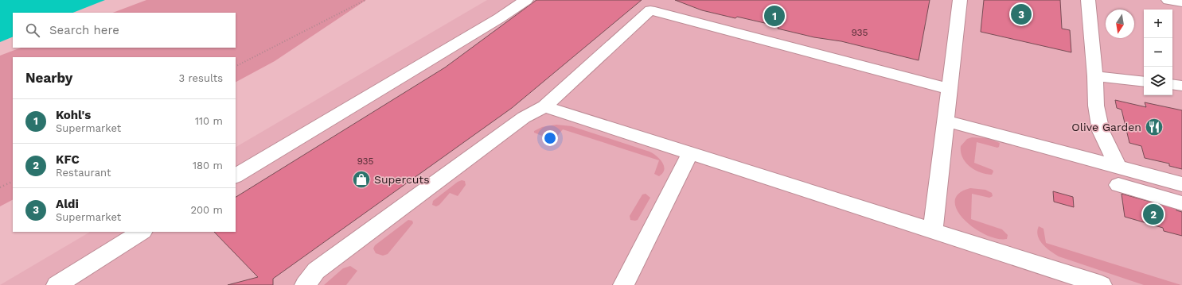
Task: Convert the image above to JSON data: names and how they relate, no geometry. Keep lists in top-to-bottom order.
{
  "places": {
    "restaurant": ["Olive Garden"],
    "shop": ["Supercuts"]
  },
  "house_numbers": ["935", "935"],
  "north": "bottom",
  "page": {
    "pins": ["3", "1", "2"],
    "map_buttons": ["+", "−"],
    "search": "Search here",
    "heading": ["Nearby", "3 results"],
    "list": [
      {
        "mark": "1",
        "name": "Kohl's",
        "note": "Supermarket",
        "value": "110 m"
      },
      {
        "mark": "2",
        "name": "KFC",
        "note": "Restaurant",
        "value": "180 m"
      },
      {
        "mark": "3",
        "name": "Aldi",
        "note": "Supermarket",
        "value": "200 m"
      }
    ]
  }
}
